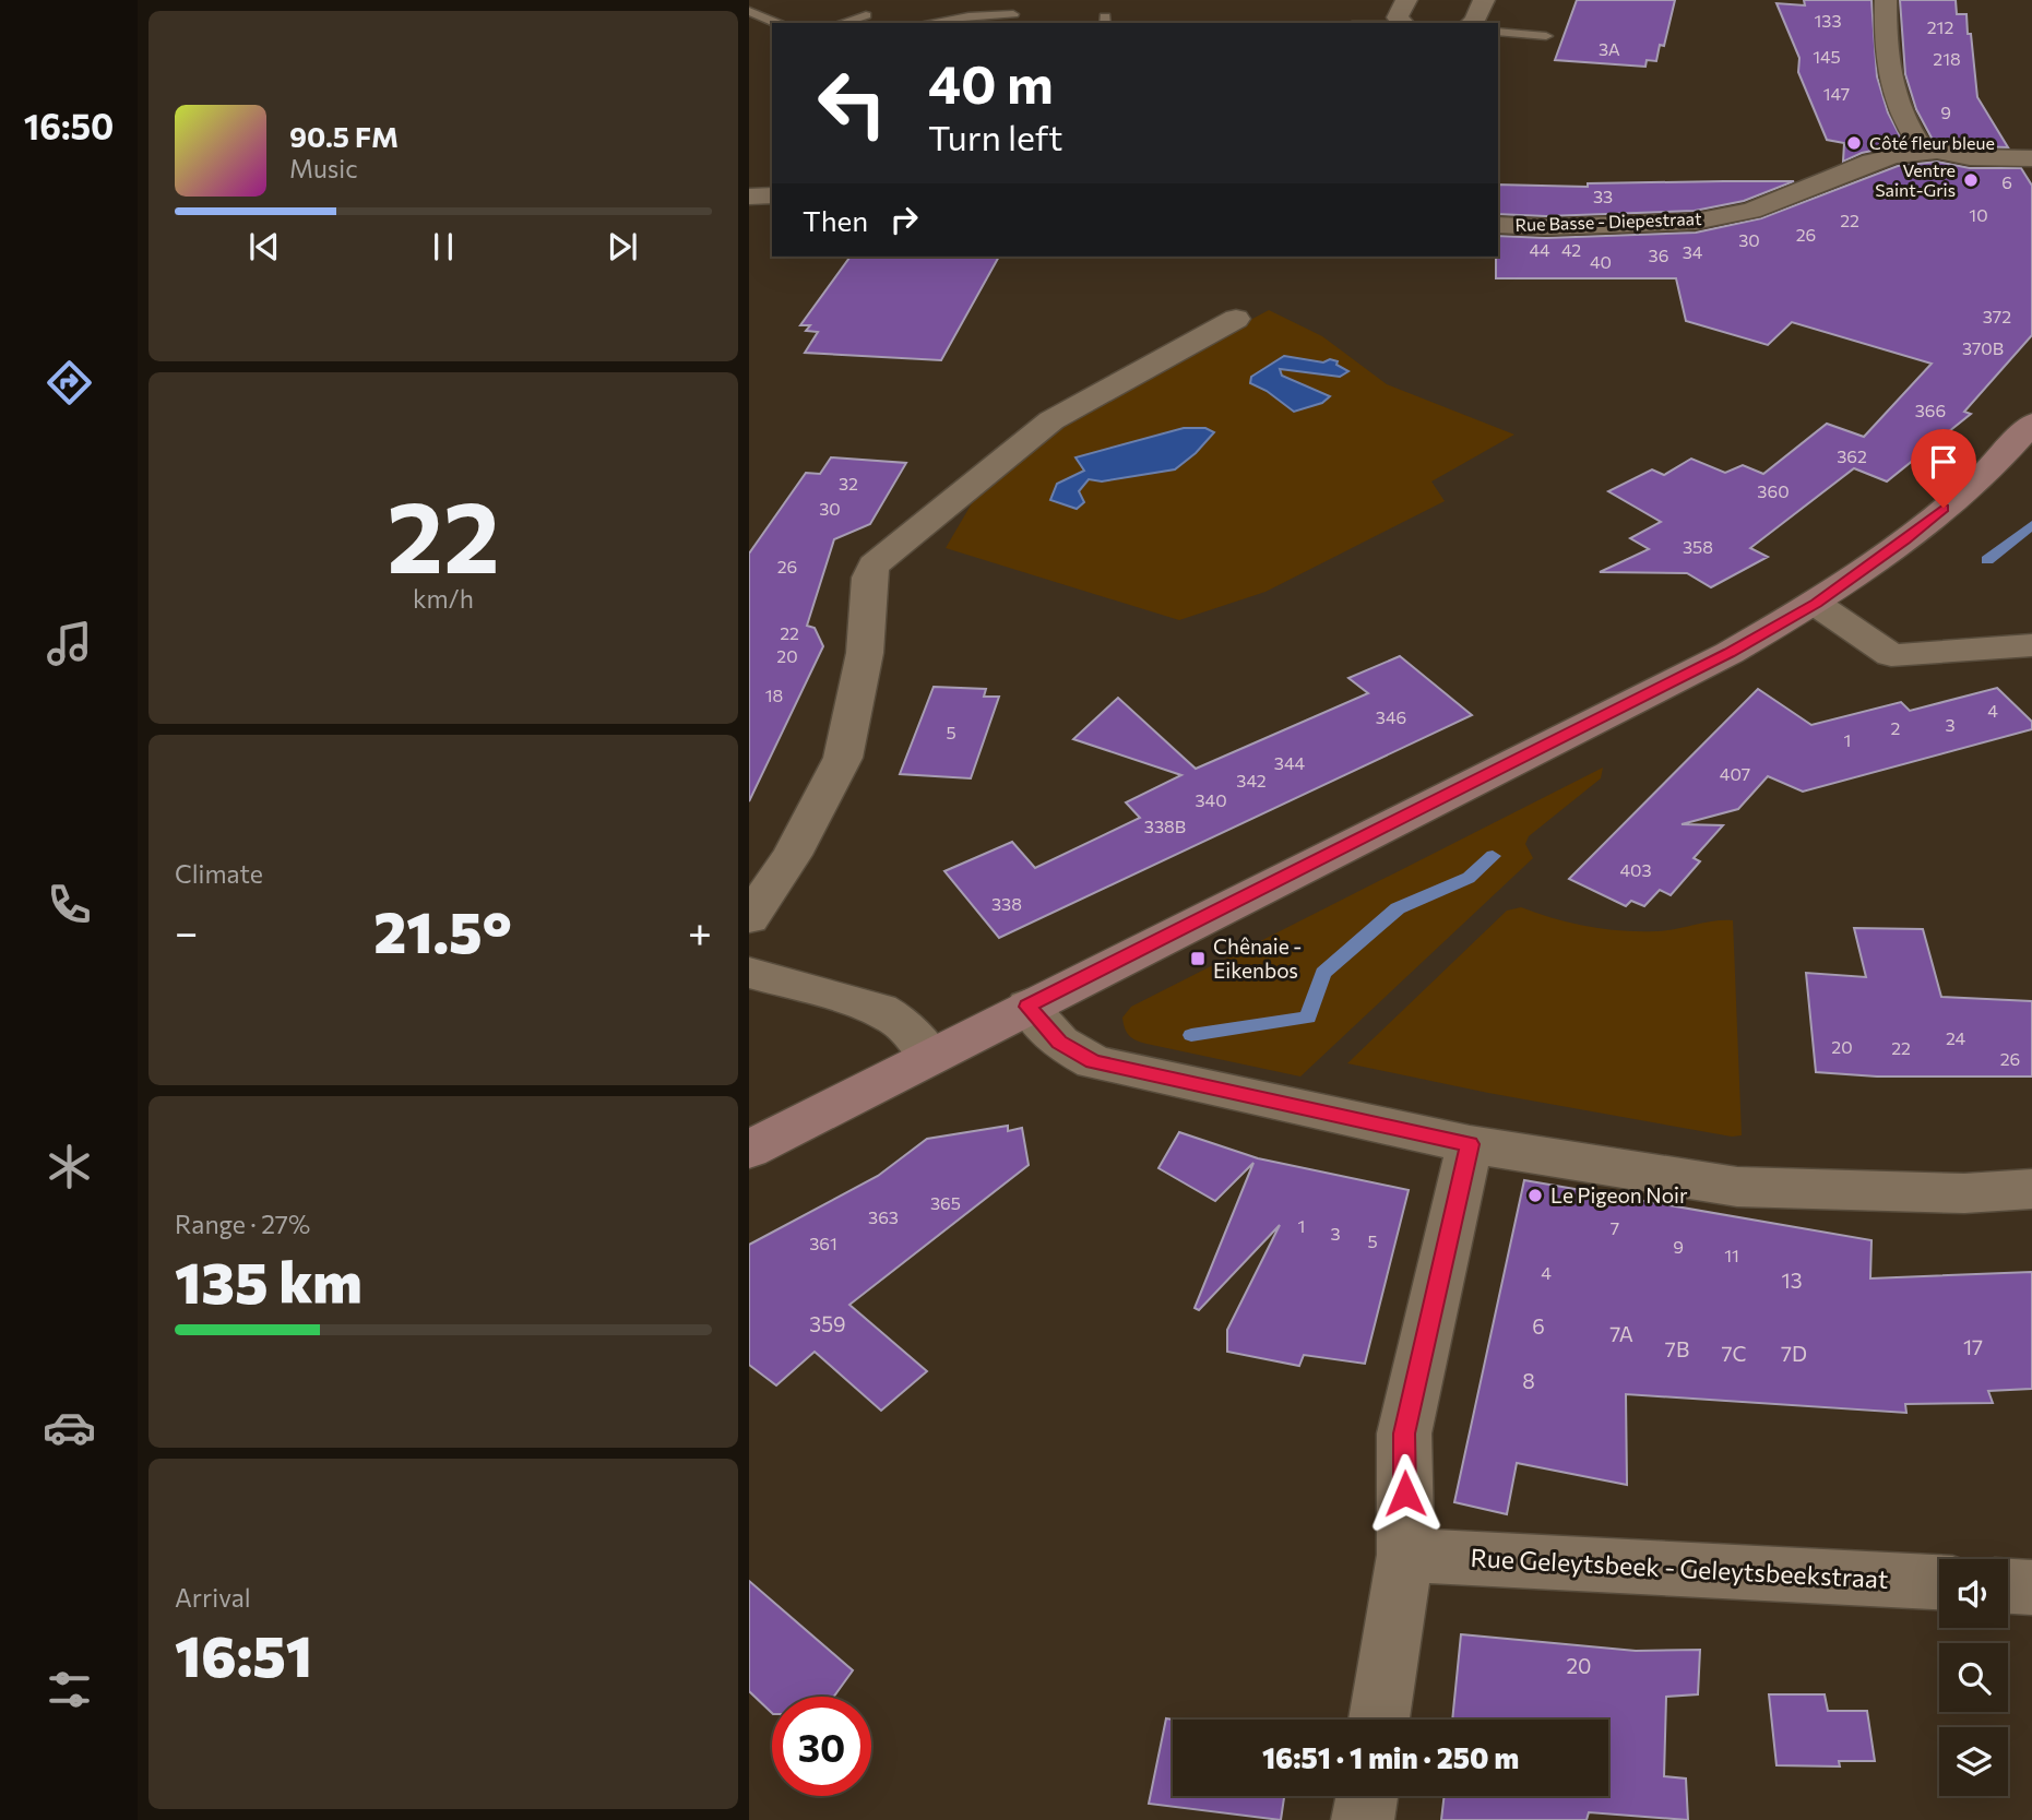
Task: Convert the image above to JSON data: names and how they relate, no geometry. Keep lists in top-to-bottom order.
{
  "streets": {
    "street": ["Rue Basse - Diepestraat", "Rue Geleytsbeek - Geleytsbeekstraat"]
  },
  "places": {
    "other": ["Côté fleur bleue", "Ventre Saint-Gris", "Le Pigeon Noir"],
    "transit": ["Chênaie - Eikenbos"]
  },
  "house_numbers": [
    "133",
    "212",
    "3A",
    "145",
    "218",
    "147",
    "9",
    "6",
    "33",
    "10",
    "22",
    "26",
    "30",
    "44",
    "42",
    "34",
    "36",
    "40",
    "372",
    "370B",
    "366",
    "362",
    "32",
    "360",
    "30",
    "358",
    "26",
    "22",
    "20",
    "18",
    "4",
    "346",
    "3",
    "2",
    "5",
    "1",
    "344",
    "407",
    "342",
    "340",
    "338B",
    "403",
    "338",
    "24",
    "20",
    "22",
    "26",
    "365",
    "363",
    "1",
    "7",
    "3",
    "5",
    "361",
    "9",
    "11",
    "4",
    "13",
    "359",
    "6",
    "7A",
    "17",
    "7B",
    "7C",
    "7D",
    "8",
    "20"
  ],
  "page": {
    "tabs": "16:50",
    "turn": ["40 m", "Turn left"],
    "song": ["90.5 FM", "Music"],
    "then": "Then",
    "tile": [
      ["22", "km/h"],
      "Climate",
      ["Range · 27%", "135 km"],
      ["Arrival", "16:51"]
    ],
    "heat": ["−", "21.5°", "+"],
    "limit": "30",
    "trip": "16:51 · 1 min · 250 m"
  }
}
